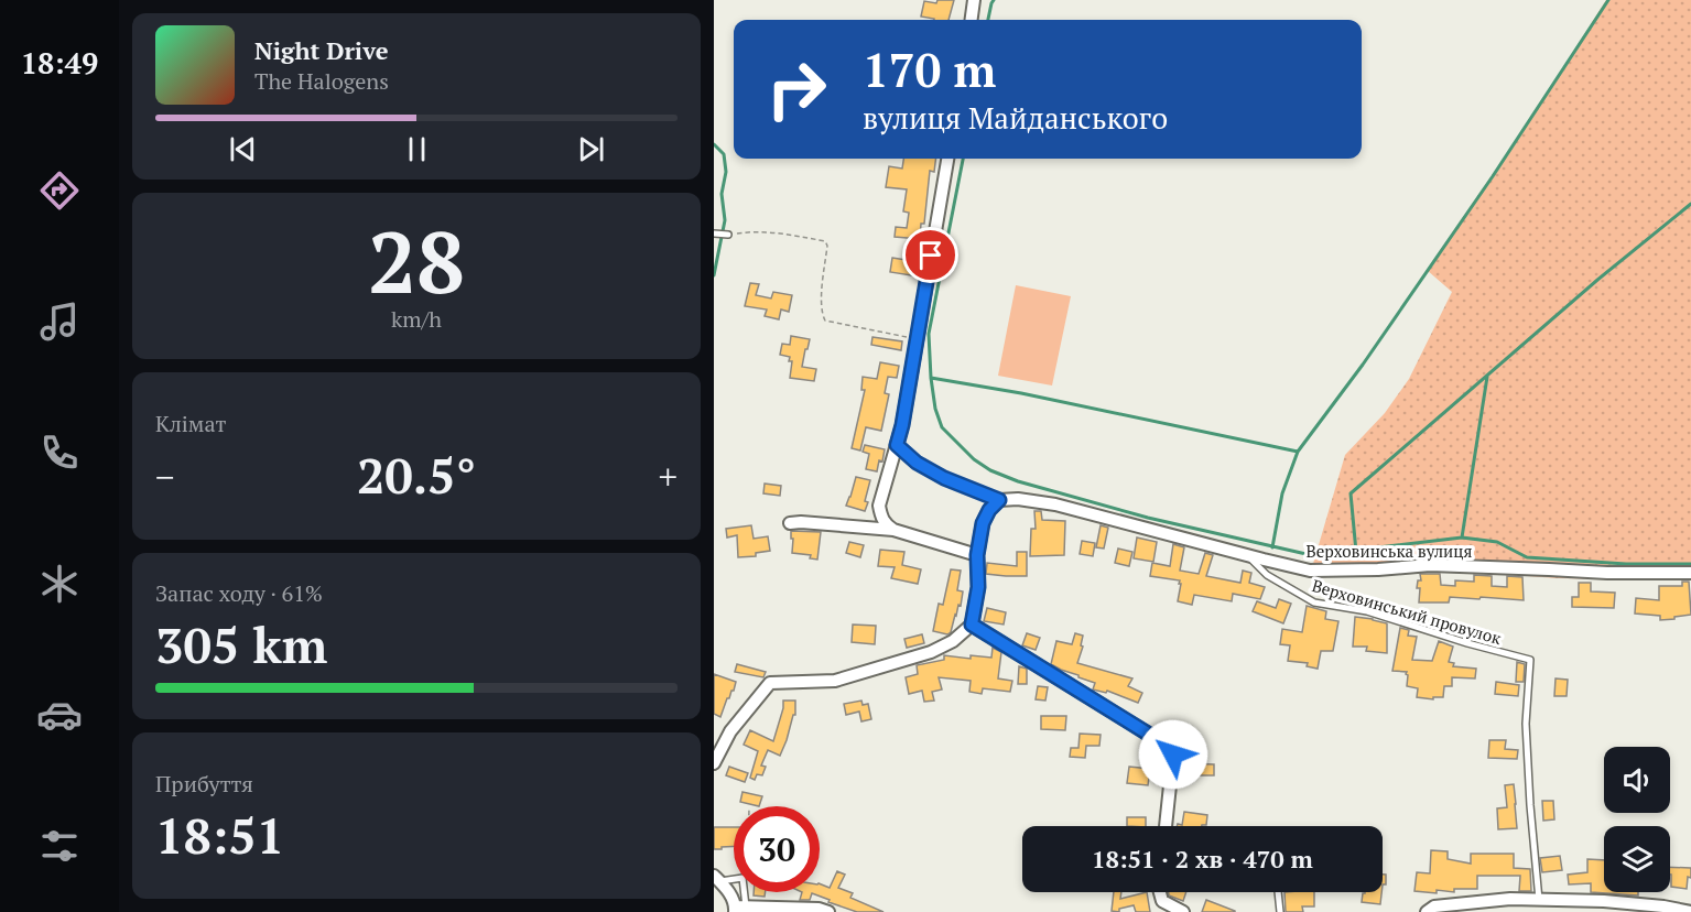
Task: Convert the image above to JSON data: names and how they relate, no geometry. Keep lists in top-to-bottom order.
{
  "streets": {
    "street": ["Верховинська вулиця"],
    "lane": ["Верховинський провулок"]
  },
  "crossings": [
    ["Верховинська вулиця", "Верховинський провулок"]
  ],
  "page": {
    "tabs": "18:49",
    "turn": ["170 m", "вулиця Майданського"],
    "song": ["Night Drive", "The Halogens"],
    "tile": [
      ["28", "km/h"],
      "Клімат",
      ["Запас ходу · 61%", "305 km"],
      ["Прибуття", "18:51"]
    ],
    "heat": ["−", "20.5°", "+"],
    "limit": "30",
    "trip": "18:51 · 2 хв · 470 m"
  }
}
